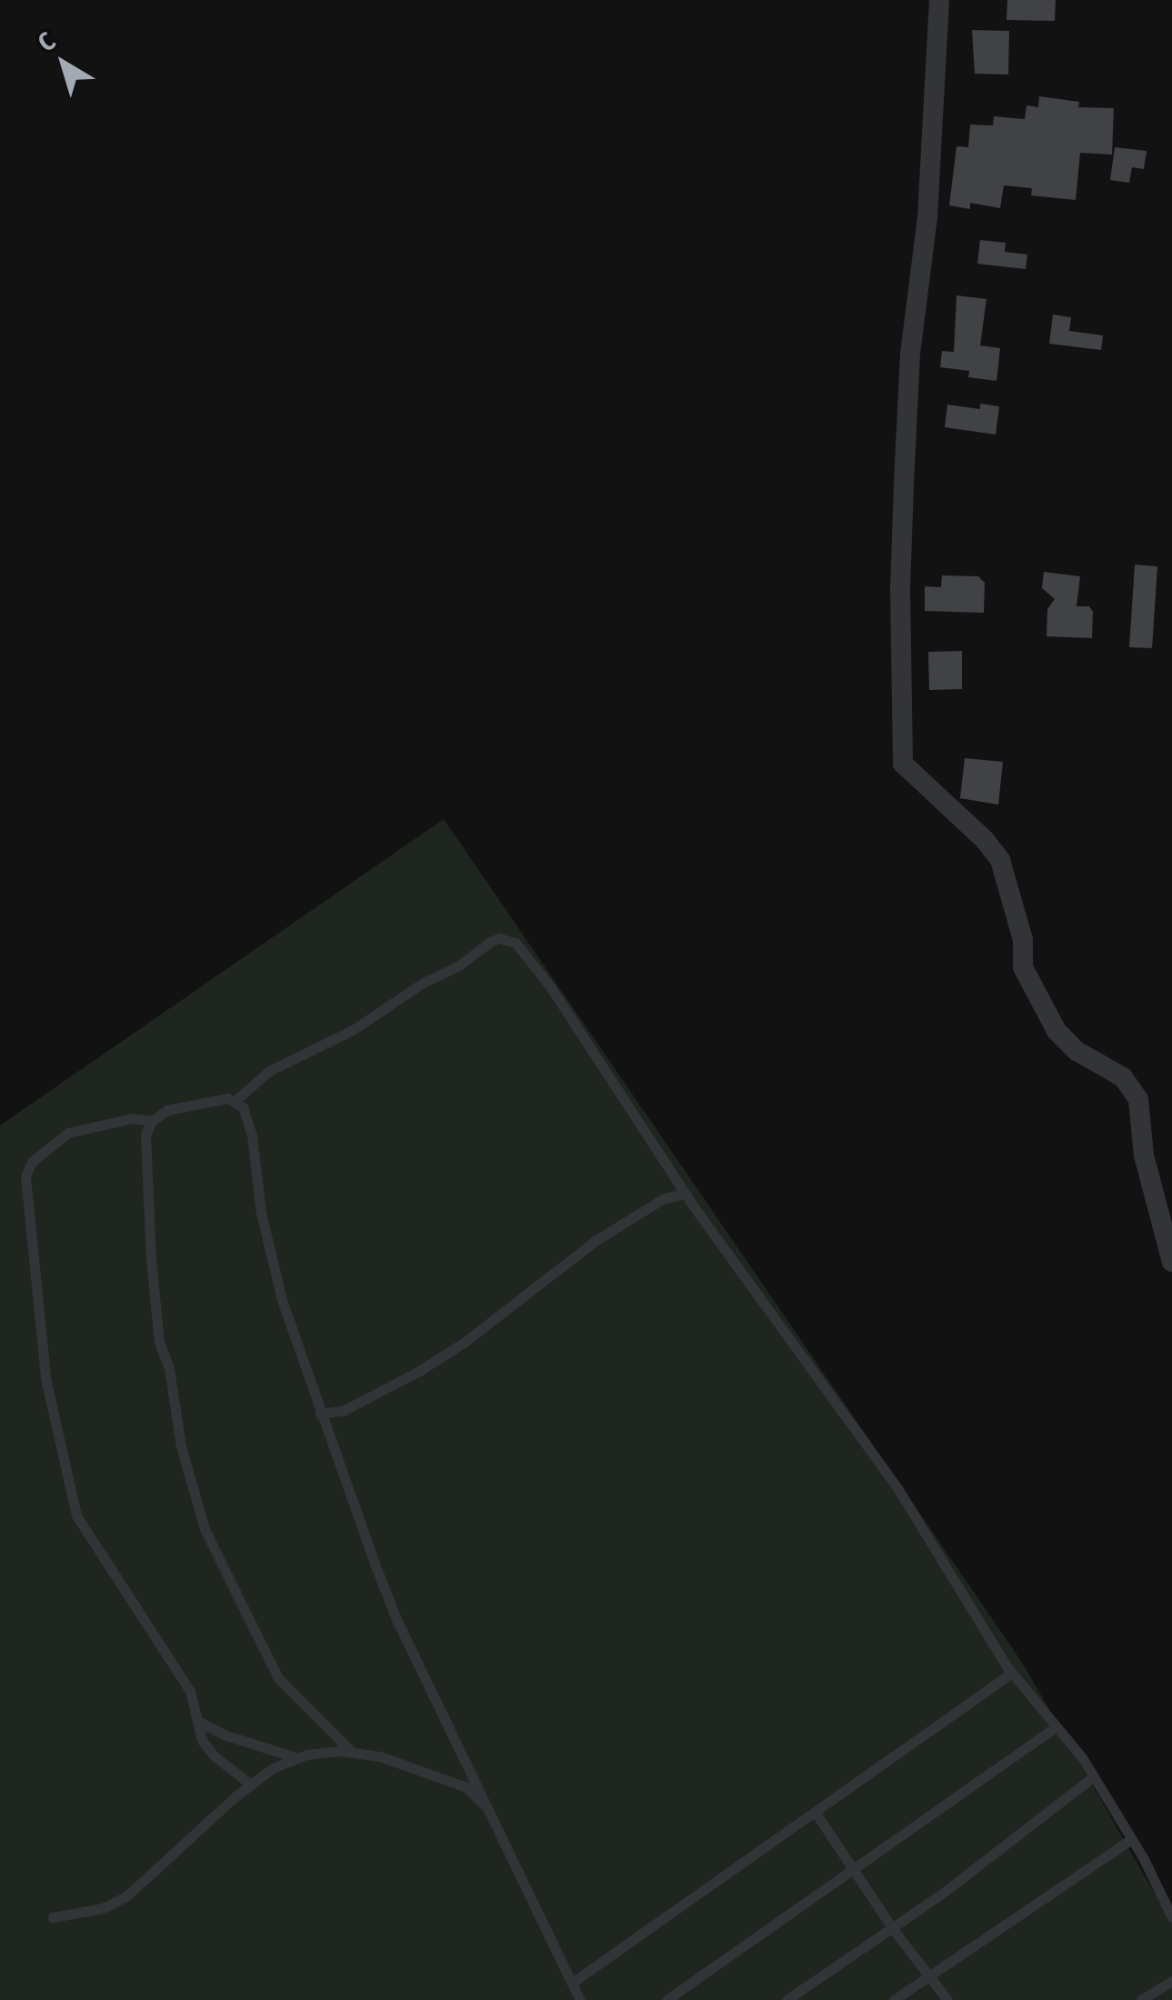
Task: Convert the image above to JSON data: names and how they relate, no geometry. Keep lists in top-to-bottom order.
{
  "north": "top left"
}
